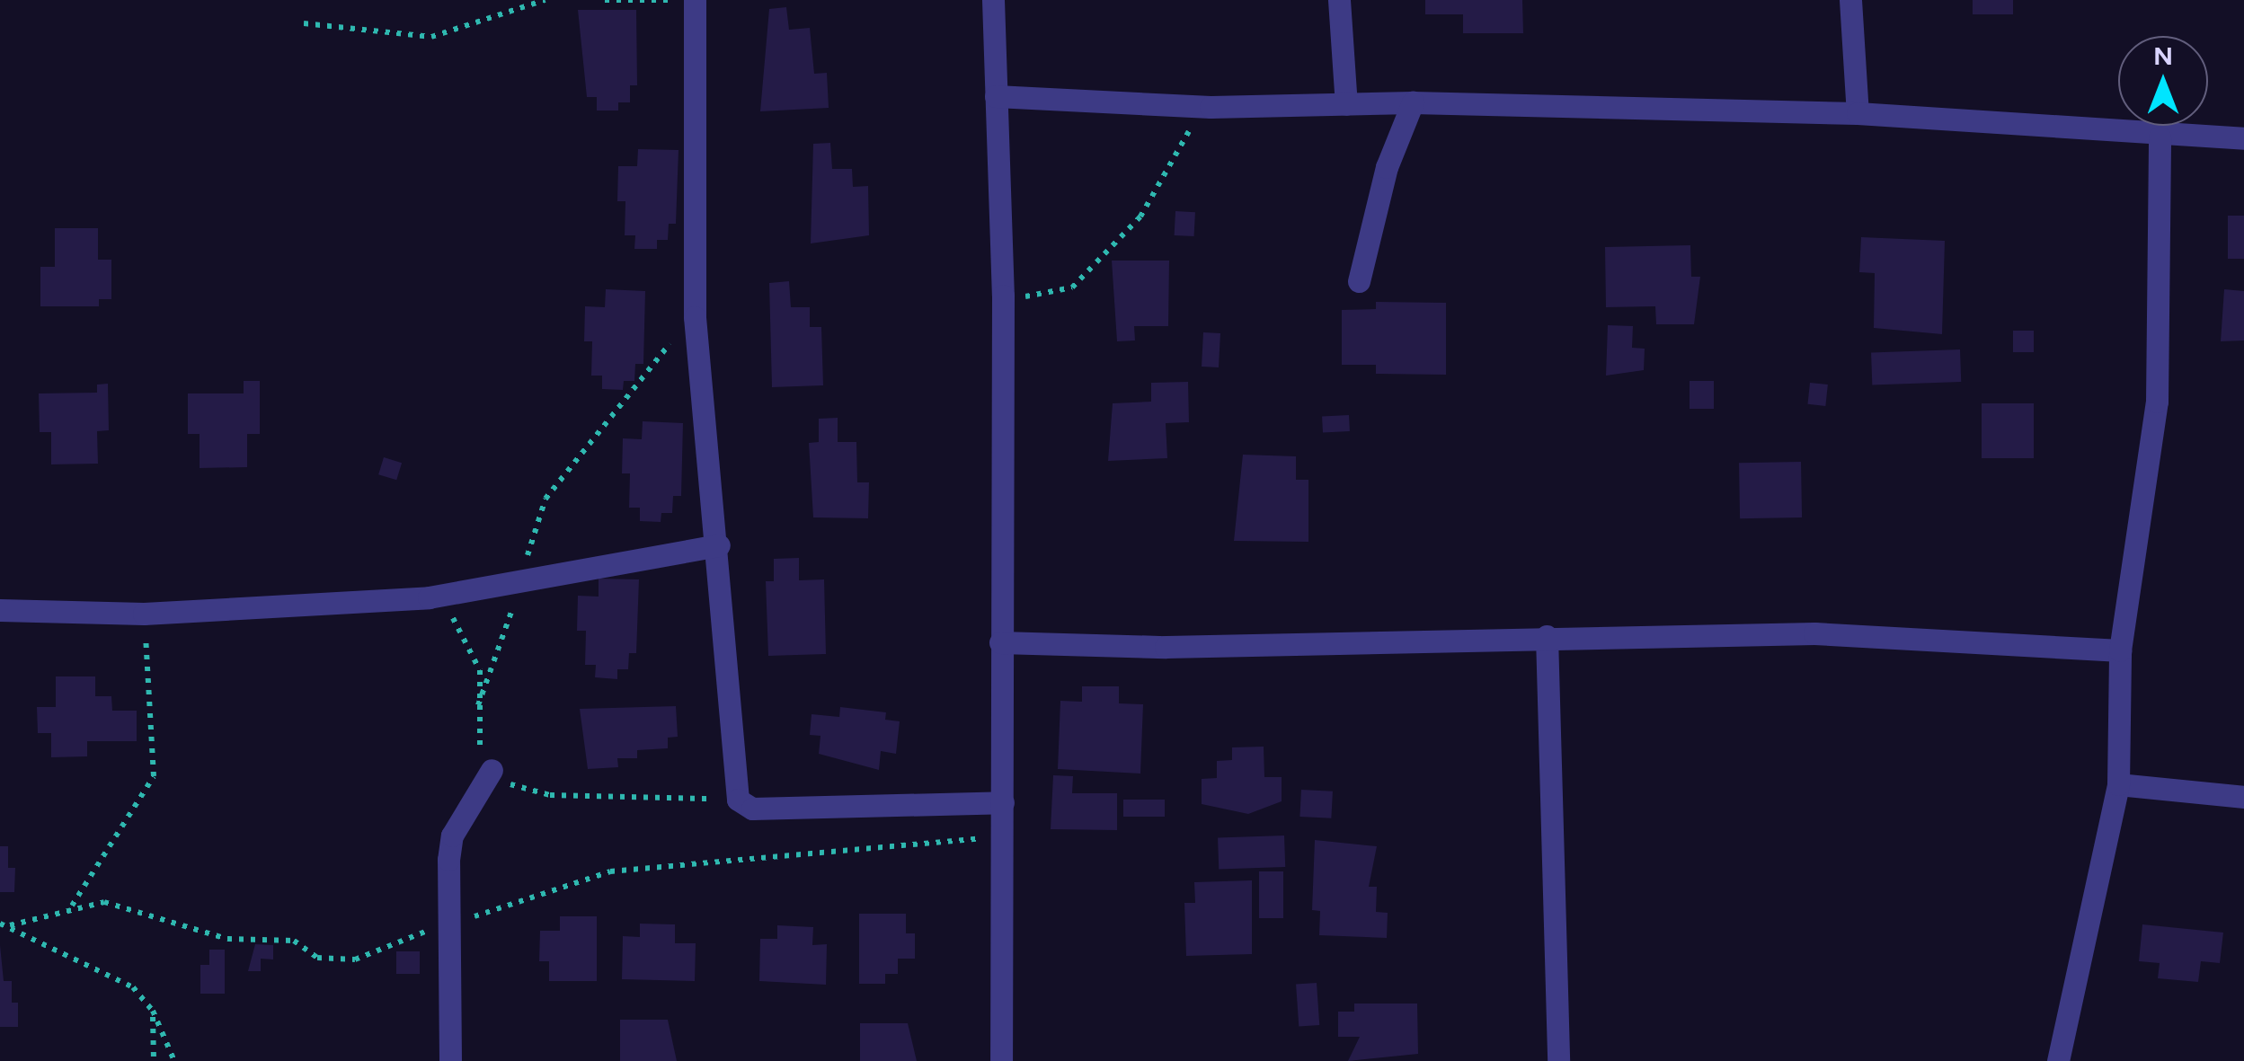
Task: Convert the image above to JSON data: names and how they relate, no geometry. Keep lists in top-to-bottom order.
{
  "north": "top"
}
